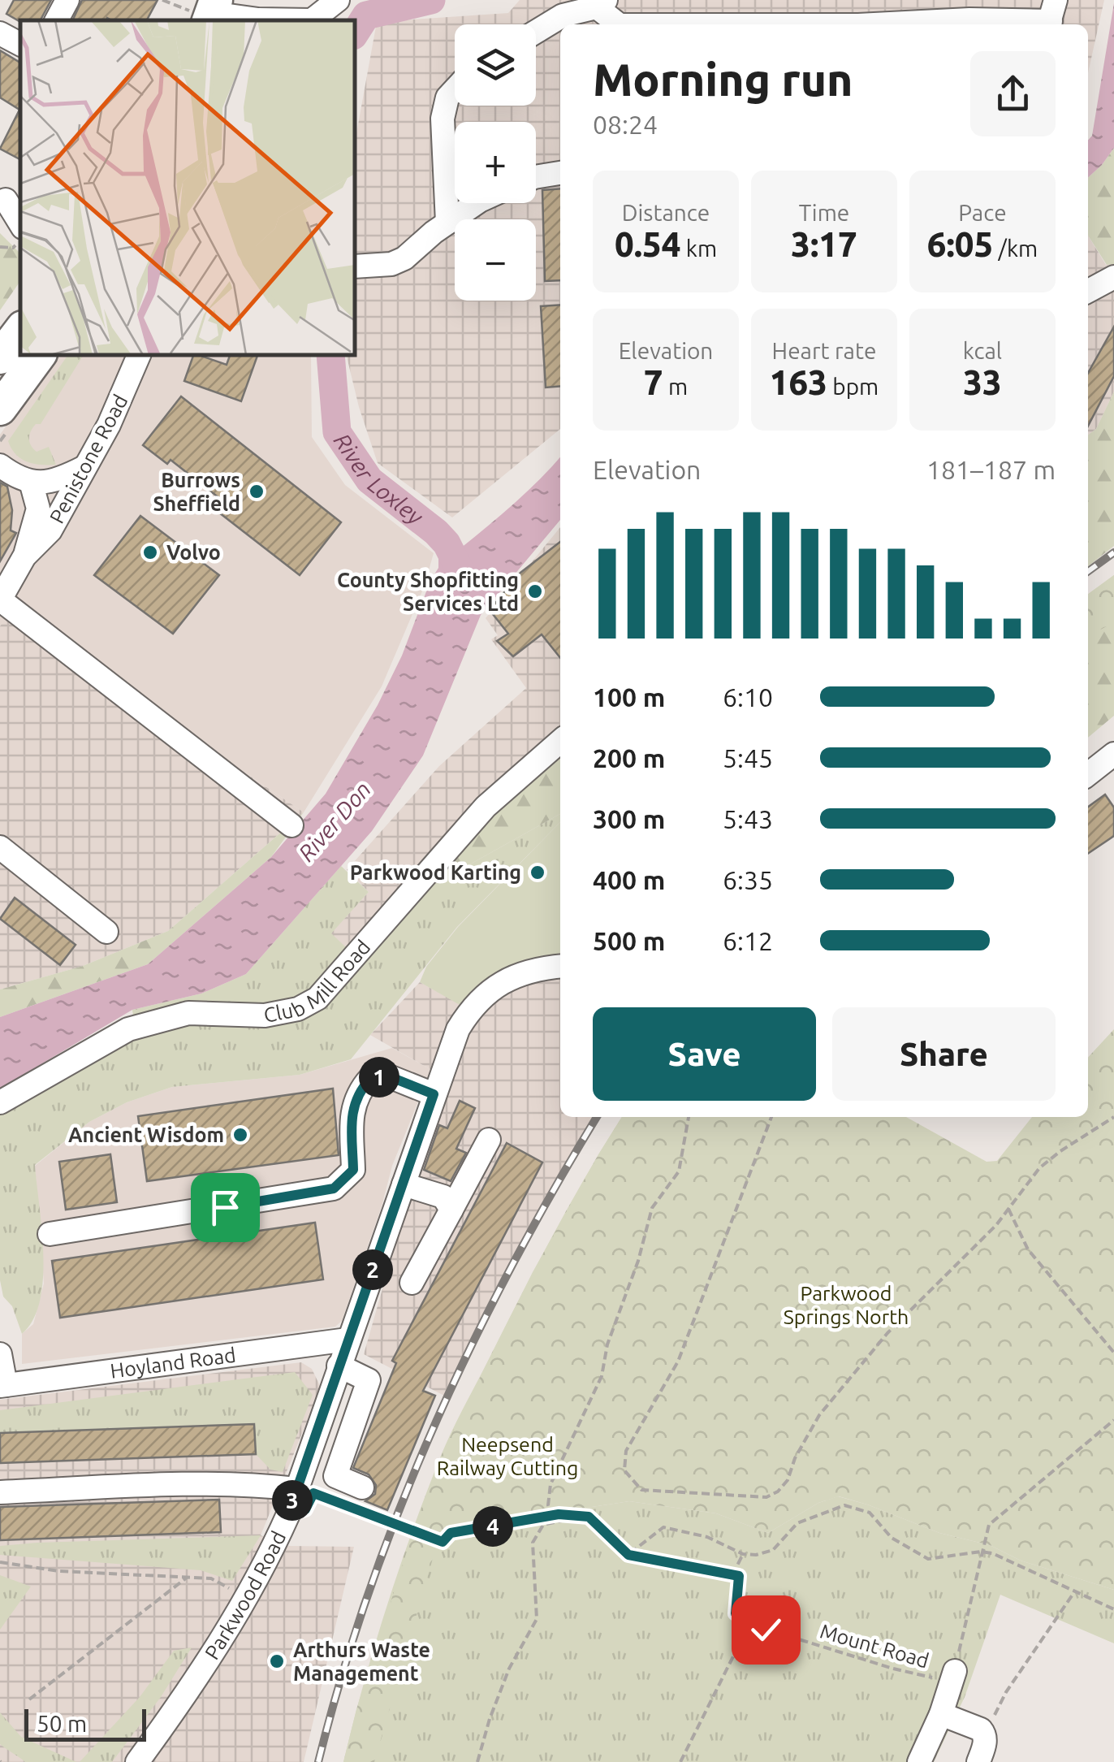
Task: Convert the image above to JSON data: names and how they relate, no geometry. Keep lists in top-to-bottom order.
{
  "streets": {
    "street": [
      "Penistone Road",
      "Club Mill Road",
      "Hoyland Road",
      "Parkwood Road"
    ],
    "path": ["Mount Road"]
  },
  "crossings": [
    ["Hoyland Road", "Parkwood Road"]
  ],
  "water": ["River Loxley", "River Don"],
  "parks": ["Parkwood Springs North", "Neepsend Railway Cutting"],
  "places": [
    "Burrows Sheffield",
    "Volvo",
    "County Shopfitting Services Ltd",
    "Parkwood Karting",
    "Ancient Wisdom",
    "Arthurs Waste Management"
  ],
  "scale_bar": "50 m",
  "page": {
    "map_buttons": ["+", "−"],
    "heading": ["Morning run", "08:24"],
    "stats": [
      ["Distance", "0.54 km"],
      ["Time", "3:17"],
      ["Pace", "6:05 /km"],
      ["Elevation", "7 m"],
      ["Heart rate", "163 bpm"],
      ["kcal", "33"]
    ],
    "chart": ["Elevation", "181–187 m"],
    "list": [
      {
        "name": "100 m",
        "note": "6:10"
      },
      {
        "name": "200 m",
        "note": "5:45"
      },
      {
        "name": "300 m",
        "note": "5:43"
      },
      {
        "name": "400 m",
        "note": "6:35"
      },
      {
        "name": "500 m",
        "note": "6:12"
      }
    ],
    "buttons": ["Save", "Share"],
    "pins": [
      "1",
      "2",
      "3",
      "4"
    ],
    "scale": "50 m"
  }
}
